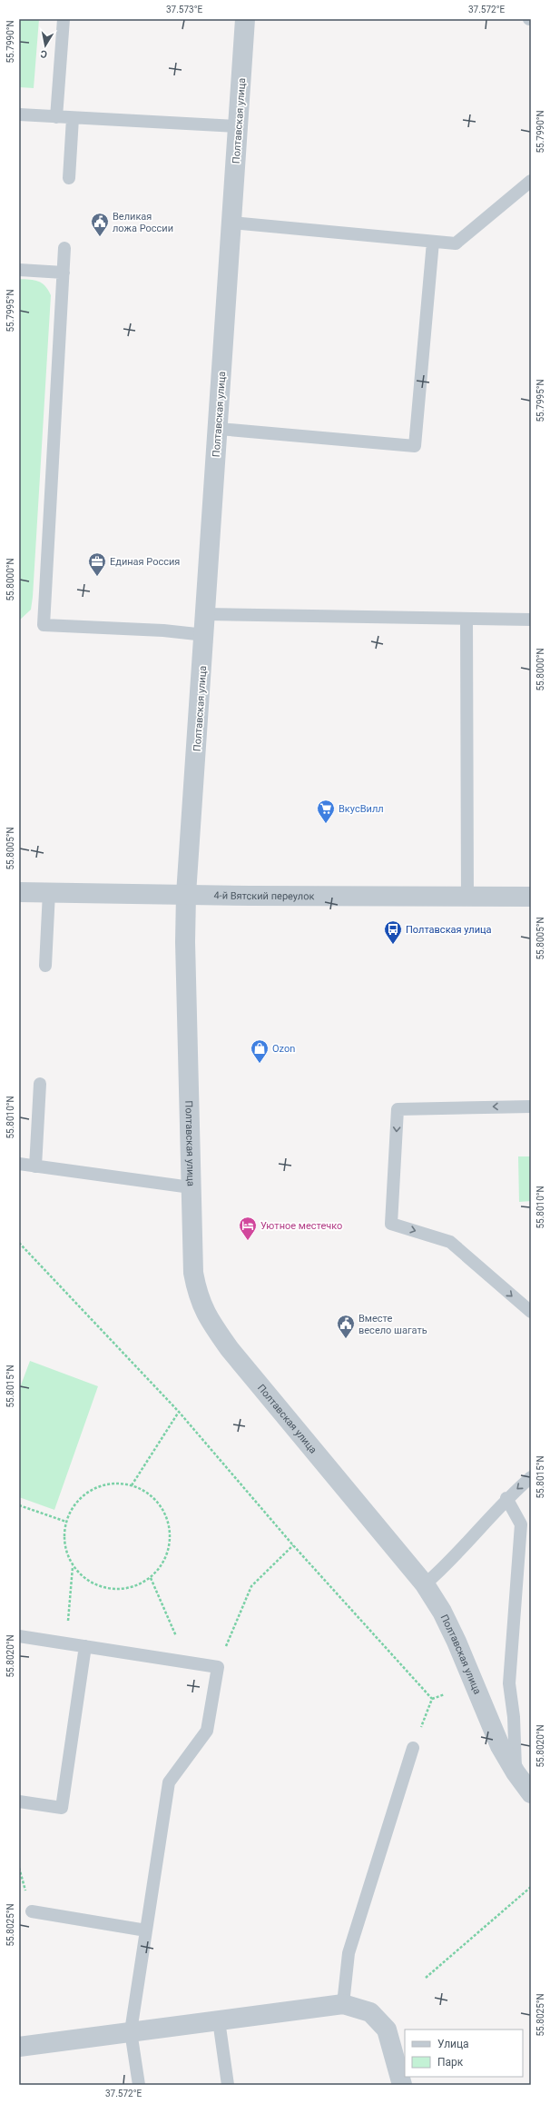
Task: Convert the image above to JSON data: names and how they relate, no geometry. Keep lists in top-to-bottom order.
{
  "streets": {
    "street": ["Полтавская улица", "4-й Вятский переулок"]
  },
  "crossings": [
    ["Полтавская улица", "4-й Вятский переулок"]
  ],
  "places": {
    "public building": ["Великая ложа России", "Вместе весело шагать"],
    "office": ["Единая Россия"],
    "supermarket": ["ВкусВилл"],
    "bus stop": ["Полтавская улица"],
    "shop": ["Ozon"],
    "hotel": ["Уютное местечко"]
  },
  "legend": ["Улица", "Парк"],
  "north": "bottom",
  "coordinates": [
    "37.573°E",
    "37.572°E",
    "55.7990°N",
    "55.7995°N",
    "55.8000°N",
    "55.8005°N",
    "55.8010°N",
    "55.8015°N",
    "55.8020°N",
    "55.8025°N"
  ]
}
